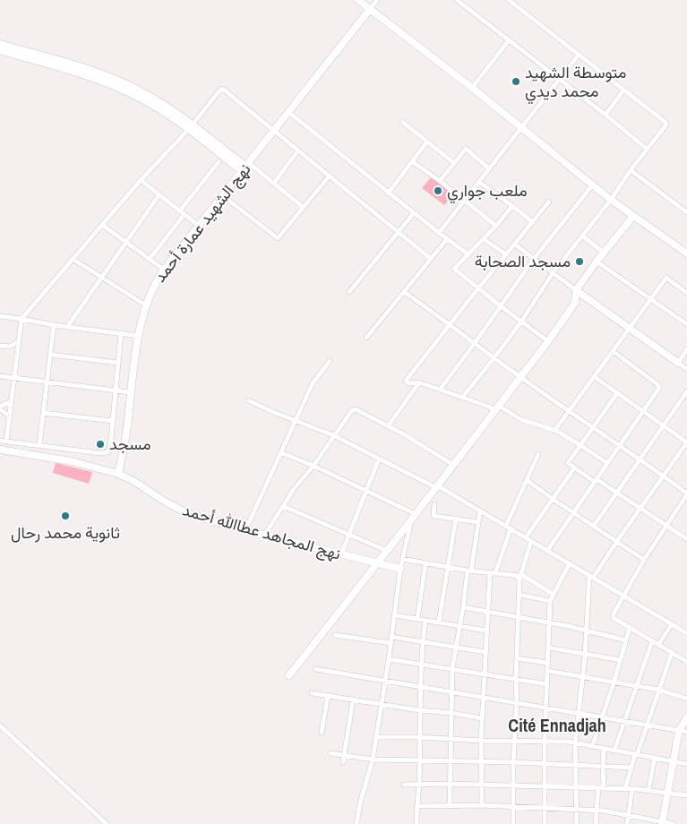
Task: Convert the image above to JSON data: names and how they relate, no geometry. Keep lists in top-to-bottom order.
{
  "streets": {
    "street": ["نهج الشهيد عمارة أحمد", "نهج المجاهد عطاالله أحمد"]
  },
  "crossings": [
    ["نهج الشهيد عمارة أحمد", "نهج المجاهد عطاالله أحمد"]
  ],
  "districts": ["Cité Ennadjah"],
  "places": [
    "متوسطة الشهيد محمد ديدي",
    "ملعب جواري",
    "مسجد الصحابة",
    "مسجد",
    "ثانوية محمد رحال"
  ]
}
